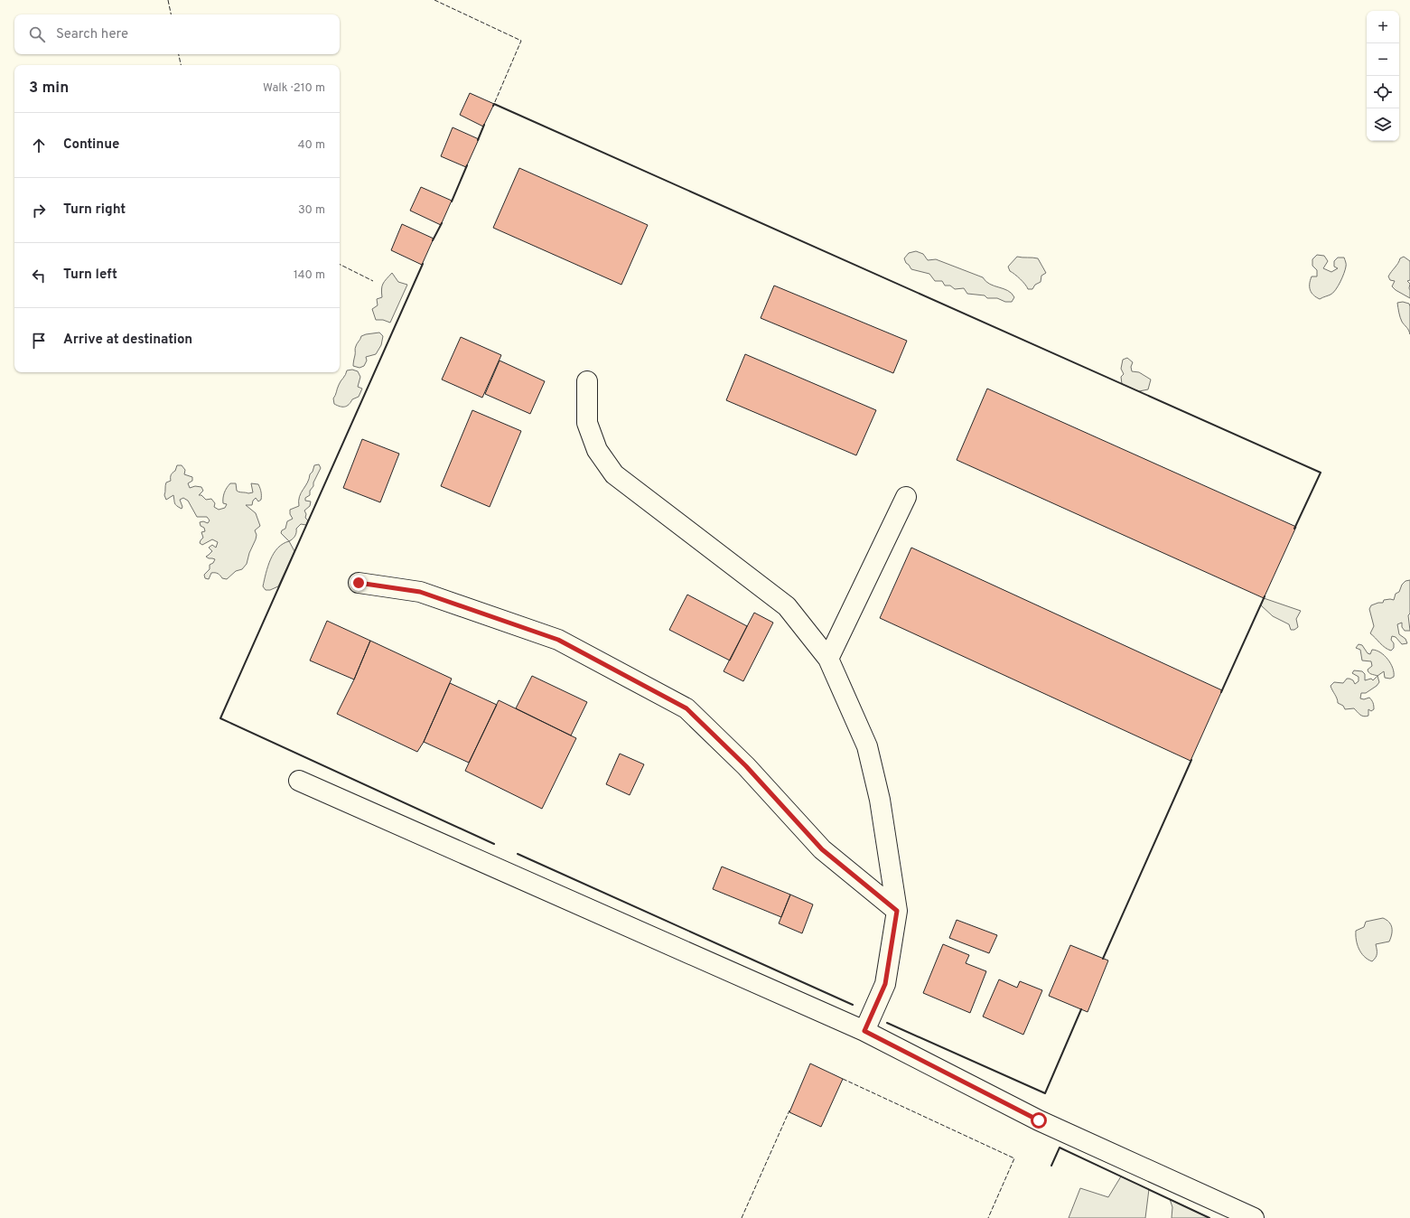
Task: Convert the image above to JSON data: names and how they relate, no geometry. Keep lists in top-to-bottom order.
{
  "page": {
    "map_buttons": ["+", "−"],
    "search": "Search here",
    "heading": ["3 min", "Walk · 210 m"],
    "list": [
      ["Continue", "40 m"],
      ["Turn right", "30 m"],
      ["Turn left", "140 m"],
      "Arrive at destination"
    ]
  }
}
